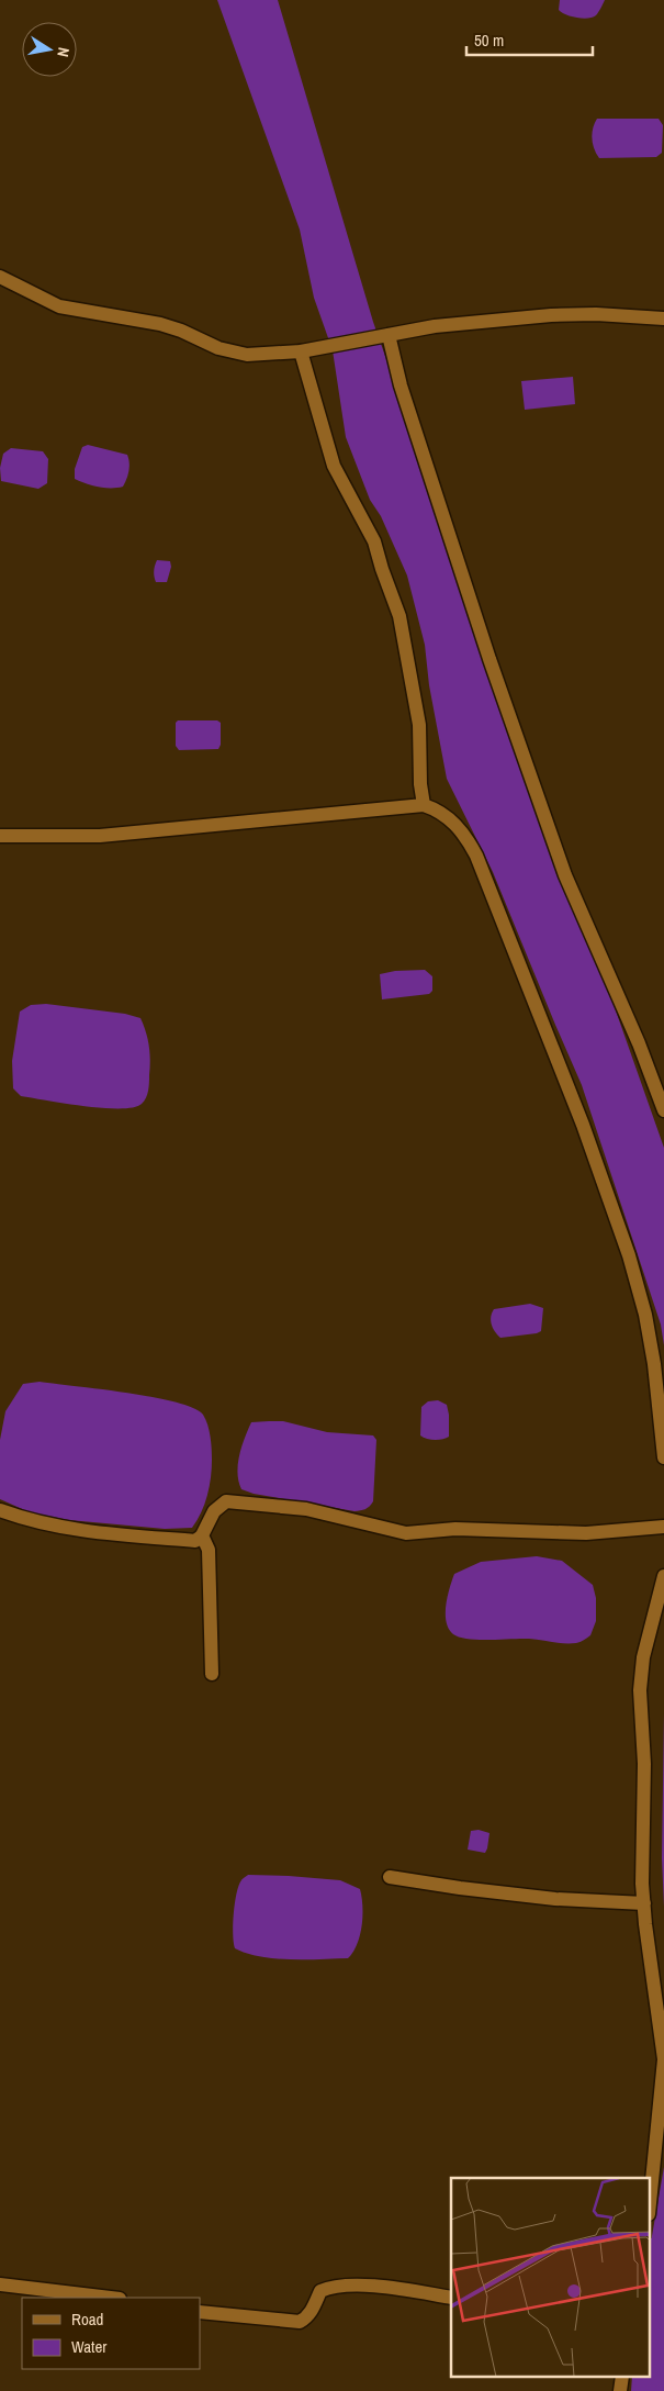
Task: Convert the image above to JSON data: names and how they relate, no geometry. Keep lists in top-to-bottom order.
{
  "legend": ["Road", "Water"],
  "scale_bar": "50 m",
  "north": "right"
}
